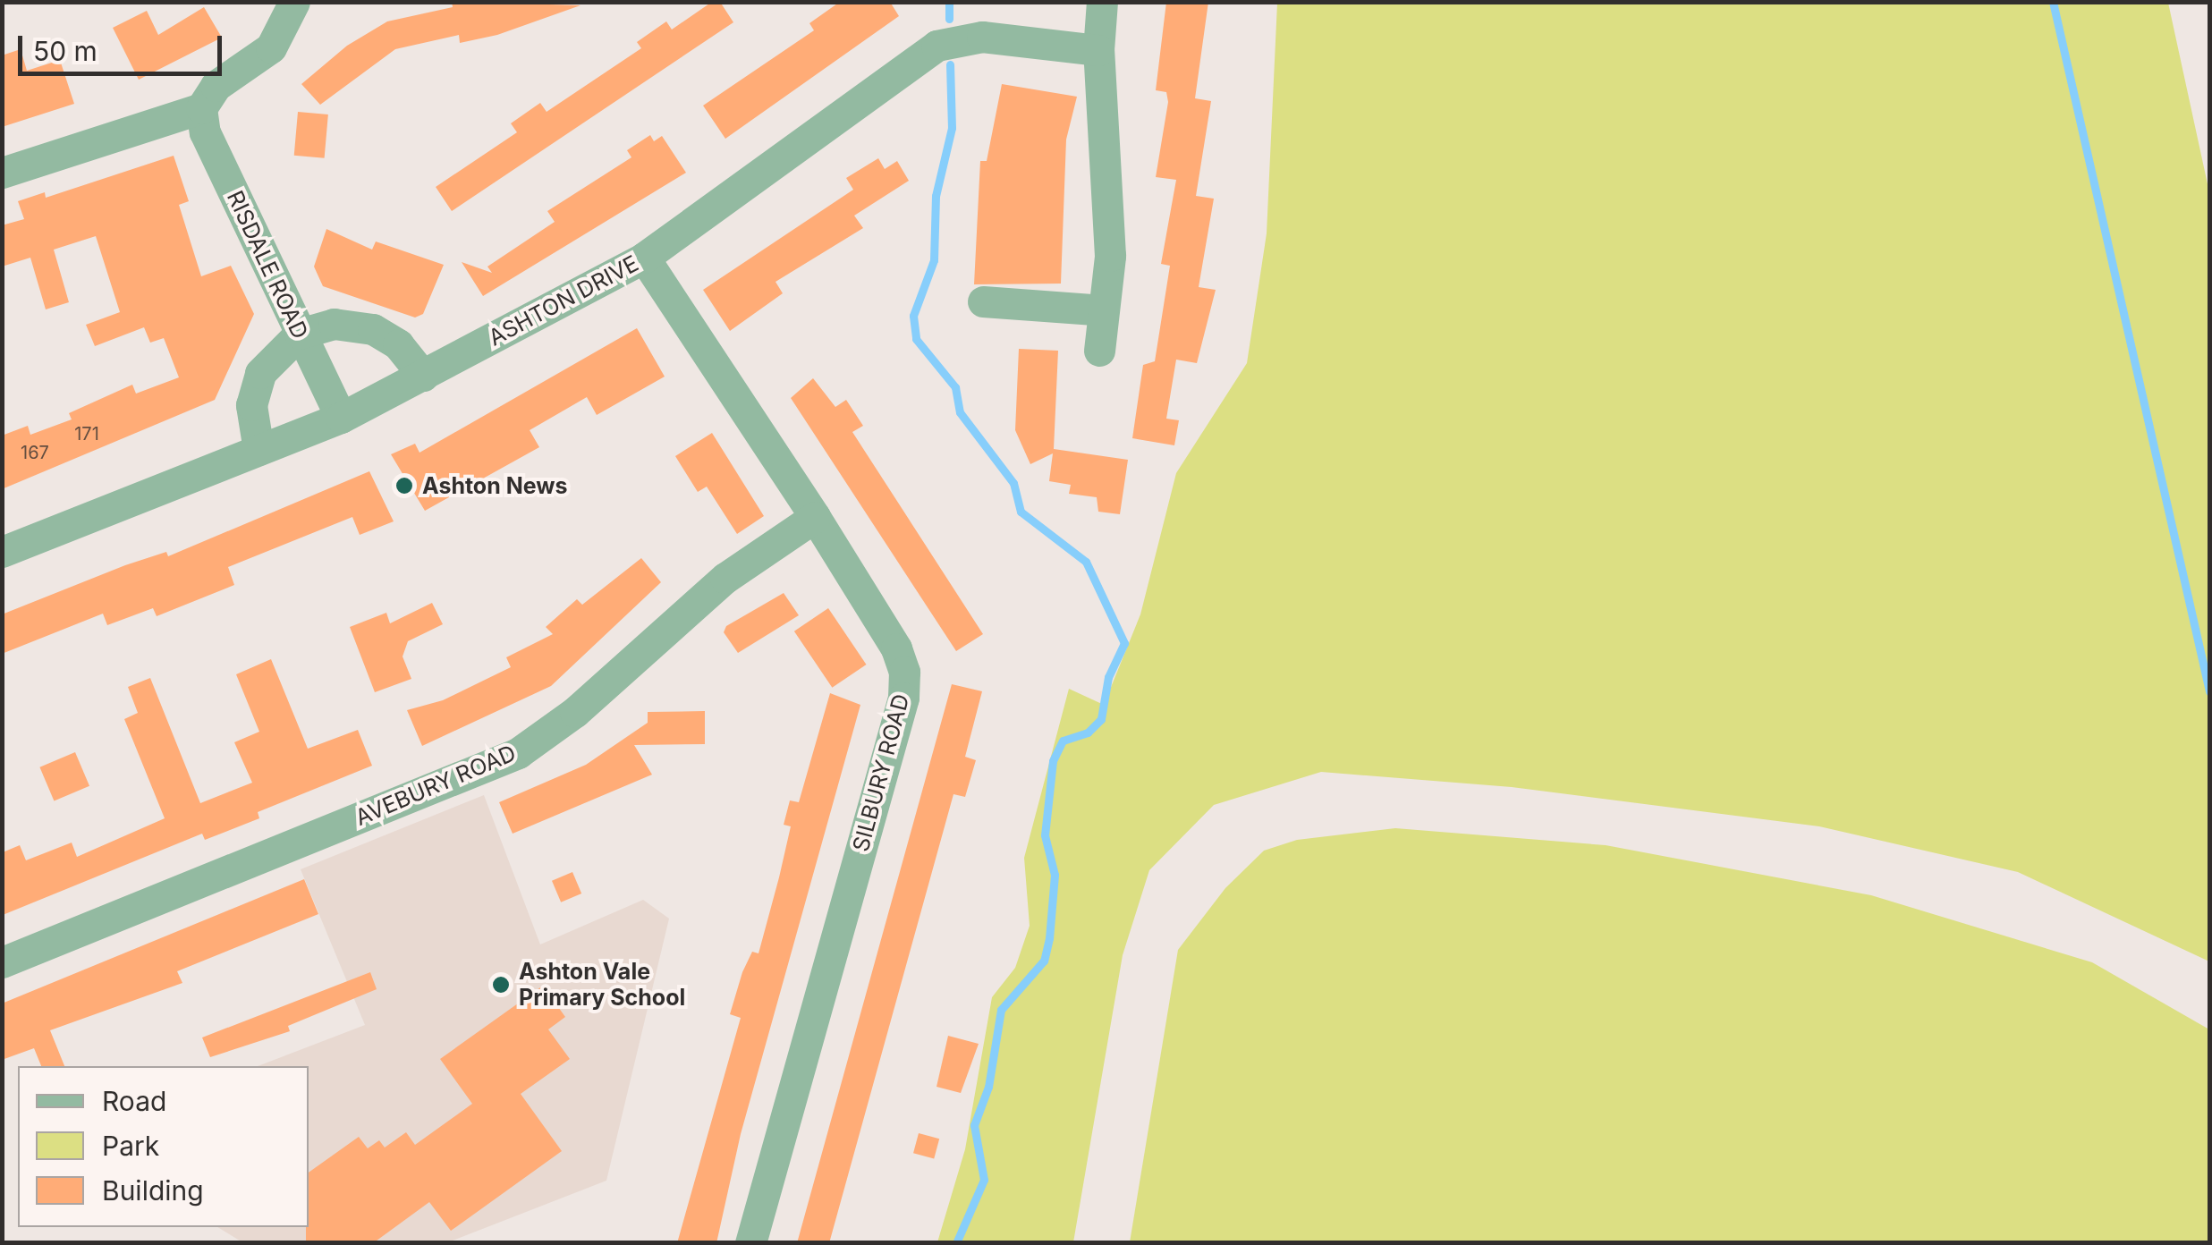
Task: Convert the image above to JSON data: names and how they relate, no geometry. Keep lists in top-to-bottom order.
{
  "streets": {
    "street": [
      "RISDALE ROAD",
      "ASHTON DRIVE",
      "SILBURY ROAD",
      "AVEBURY ROAD"
    ]
  },
  "crossings": [
    ["RISDALE ROAD", "ASHTON DRIVE"],
    ["ASHTON DRIVE", "SILBURY ROAD"],
    ["SILBURY ROAD", "AVEBURY ROAD"]
  ],
  "places": ["Ashton News", "Ashton Vale Primary School"],
  "house_numbers": ["171", "167"],
  "legend": ["Road", "Park", "Building"],
  "scale_bar": "50 m"
}
